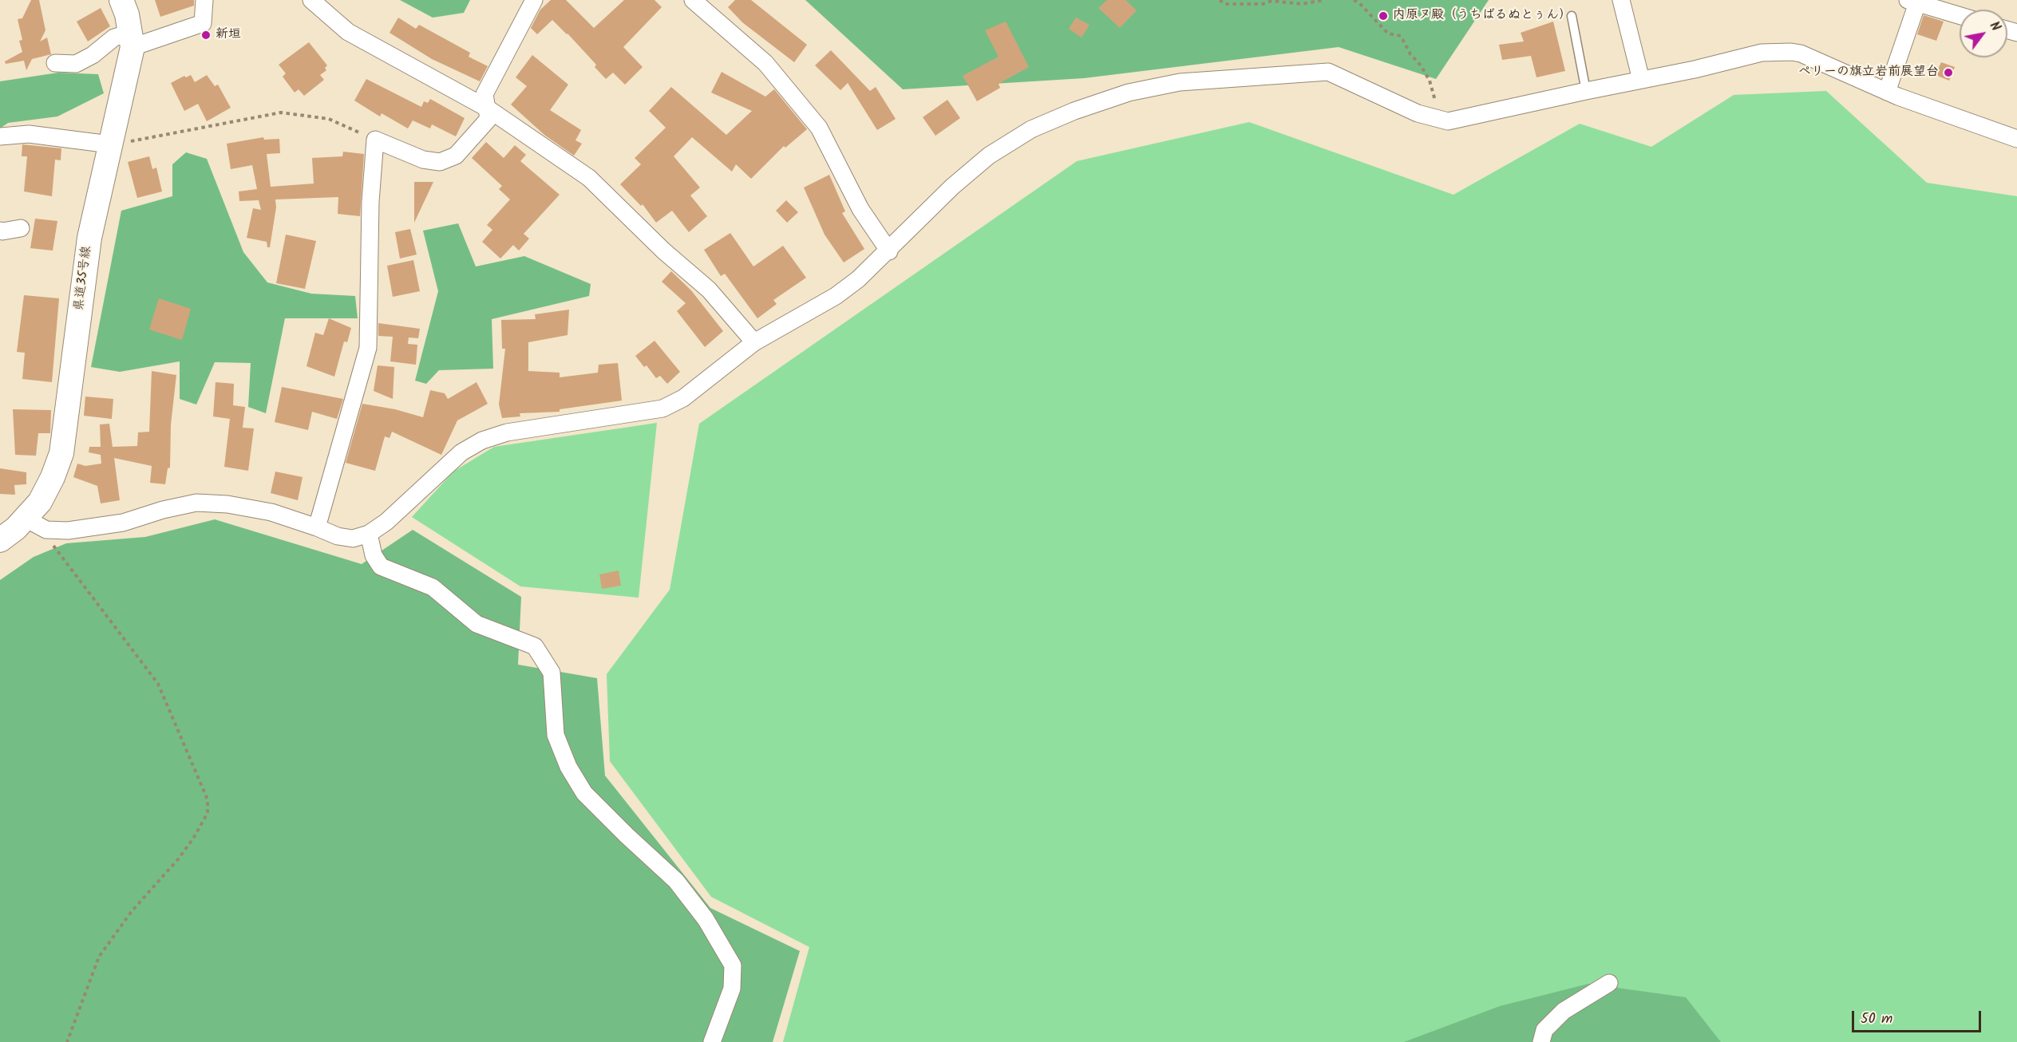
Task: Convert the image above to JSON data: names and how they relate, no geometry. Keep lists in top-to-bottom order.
{
  "streets": {
    "main road": ["県道35号線"]
  },
  "places": ["内原ヌ殿（うちばるぬとぅん）", "新垣", "ペリーの旗立岩前展望台"],
  "scale_bar": "50 m",
  "north": "top right"
}
